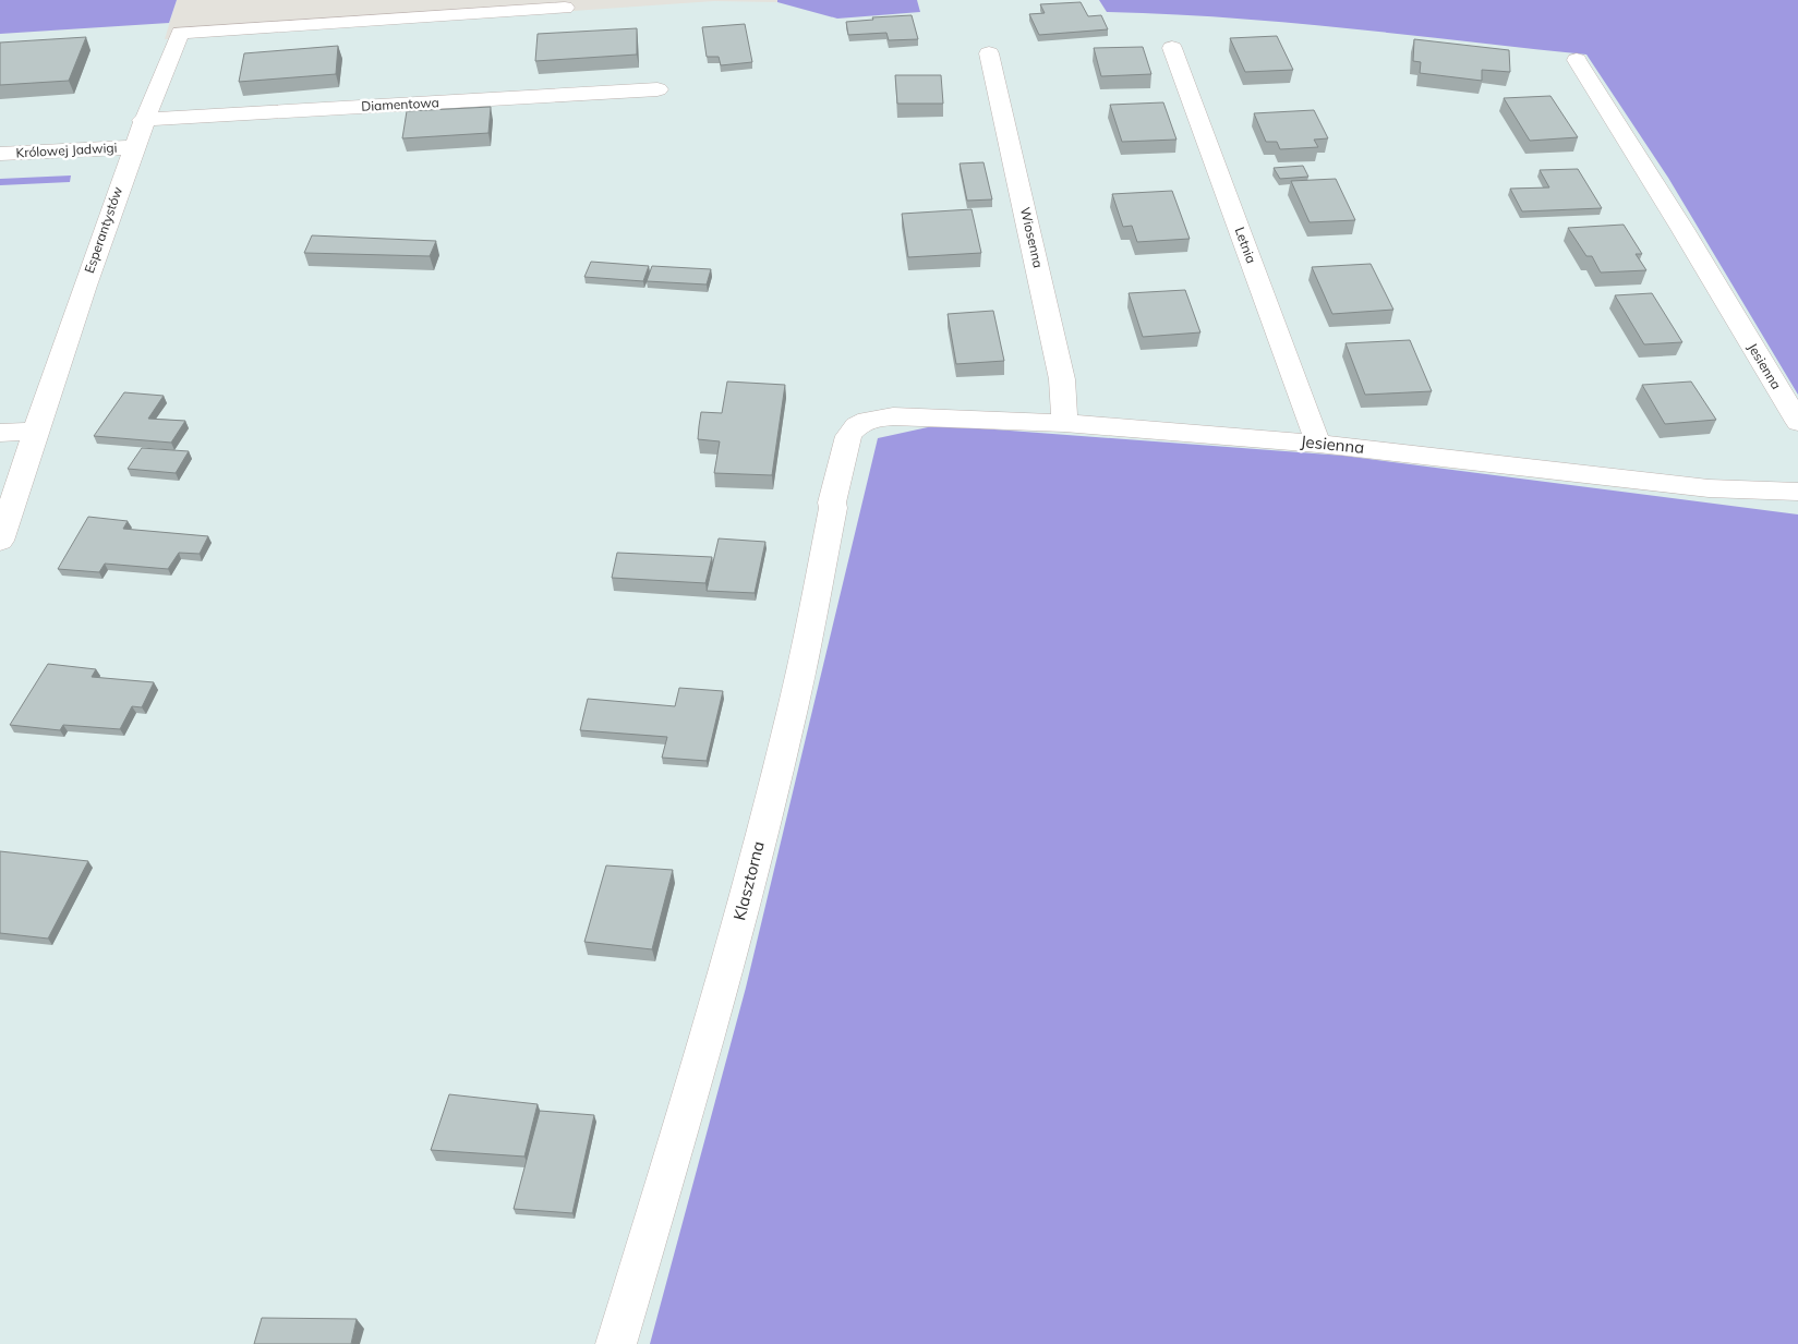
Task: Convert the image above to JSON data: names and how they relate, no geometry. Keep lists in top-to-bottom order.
{
  "streets": {
    "street": [
      "Diamentowa",
      "Królowej Jadwigi",
      "Esperantystów",
      "Wiosenna",
      "Letnia",
      "Jesienna",
      "Klasztorna"
    ]
  },
  "crossings": [
    ["Diamentowa", "Esperantystów"],
    ["Królowej Jadwigi", "Esperantystów"],
    ["Wiosenna", "Jesienna"],
    ["Letnia", "Jesienna"],
    ["Jesienna", "Klasztorna"]
  ]
}
